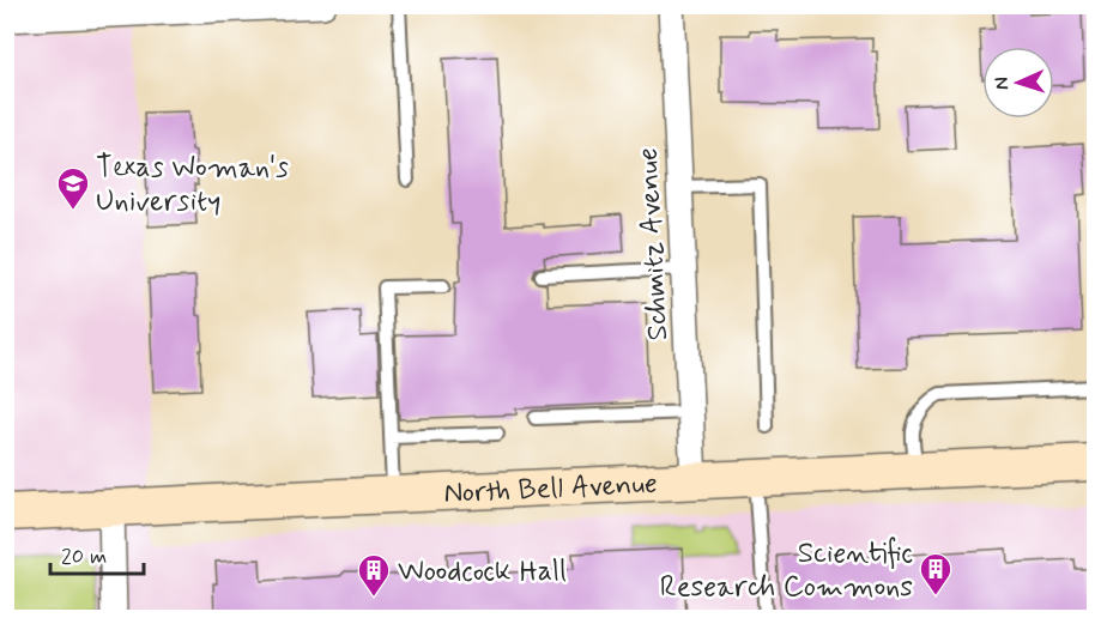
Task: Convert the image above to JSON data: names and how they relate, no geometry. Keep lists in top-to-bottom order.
{
  "streets": {
    "main road": ["North Bell Avenue"],
    "street": ["Schmitz Avenue"]
  },
  "crossings": [
    ["Schmitz Avenue", "North Bell Avenue"]
  ],
  "places": {
    "school or university": ["Texas Woman's University"],
    "building": ["Scientific Research Commons", "Woodcock Hall"]
  },
  "scale_bar": "20 m",
  "north": "left"
}
